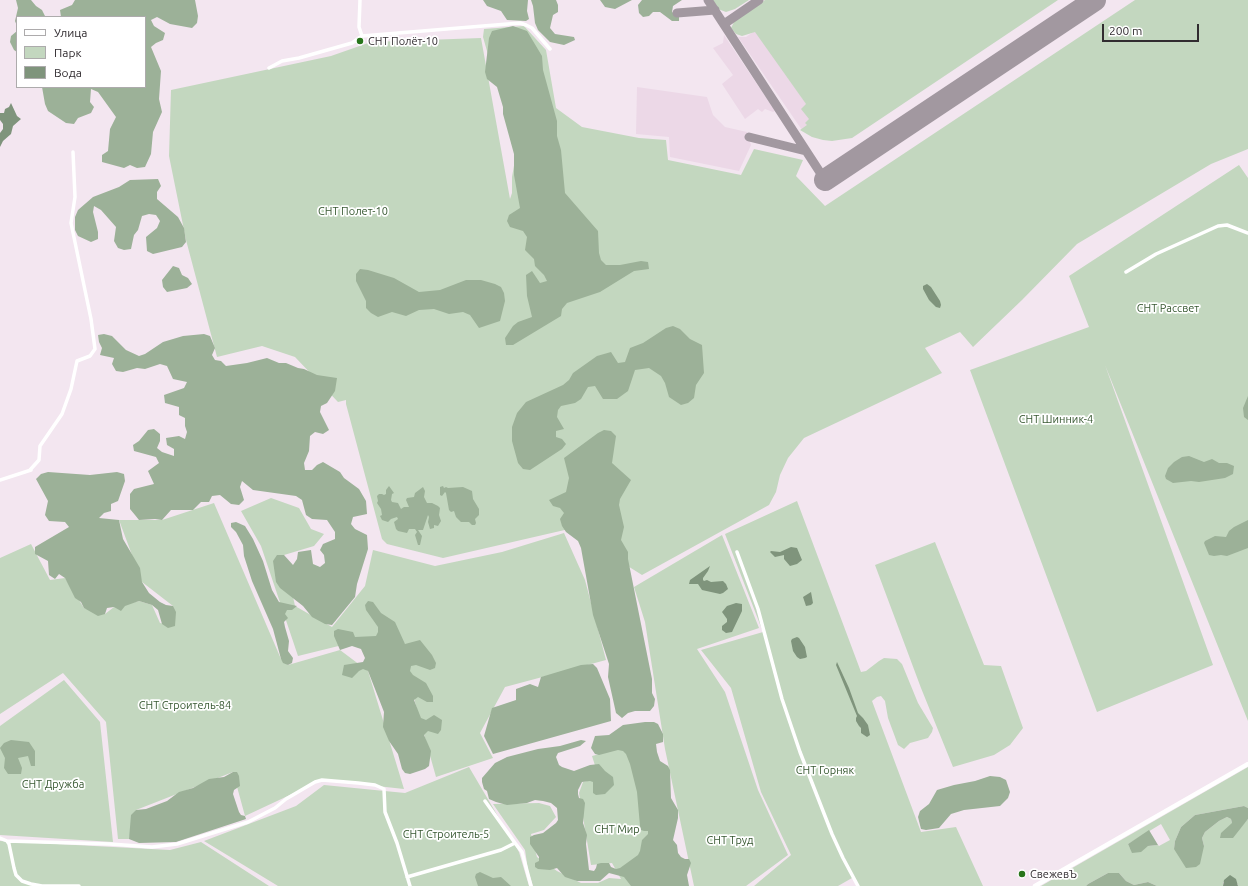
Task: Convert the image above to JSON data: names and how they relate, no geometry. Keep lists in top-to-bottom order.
{
  "parks": [
    "СНТ Полет-10",
    "СНТ Рассвет",
    "СНТ Шинник-4",
    "СНТ Строитель-84",
    "СНТ Горняк",
    "СНТ Дружба",
    "СНТ Мир",
    "СНТ Строитель-5",
    "СНТ Труд"
  ],
  "places": ["СНТ Полёт-10", "СвежевЪ"],
  "legend": ["Улица", "Парк", "Вода"],
  "scale_bar": "200 m"
}
